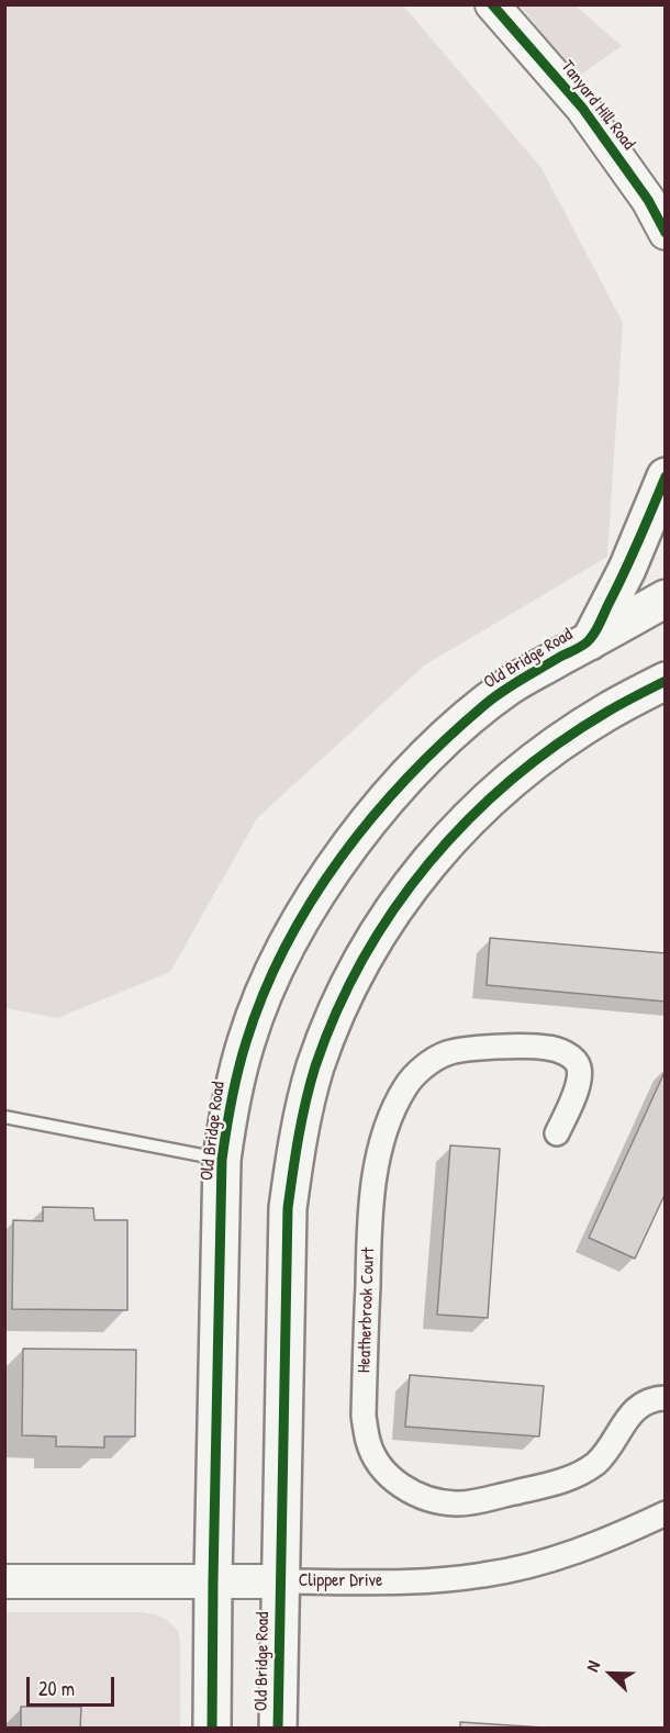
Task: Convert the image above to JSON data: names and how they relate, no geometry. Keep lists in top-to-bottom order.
{
  "streets": {
    "main road": ["Old Bridge Road"],
    "street": ["Tanyard Hill Road", "Heatherbrook Court", "Clipper Drive"]
  },
  "crossings": [
    ["Old Bridge Road", "Clipper Drive"]
  ],
  "scale_bar": "20 m",
  "north": "top left"
}
